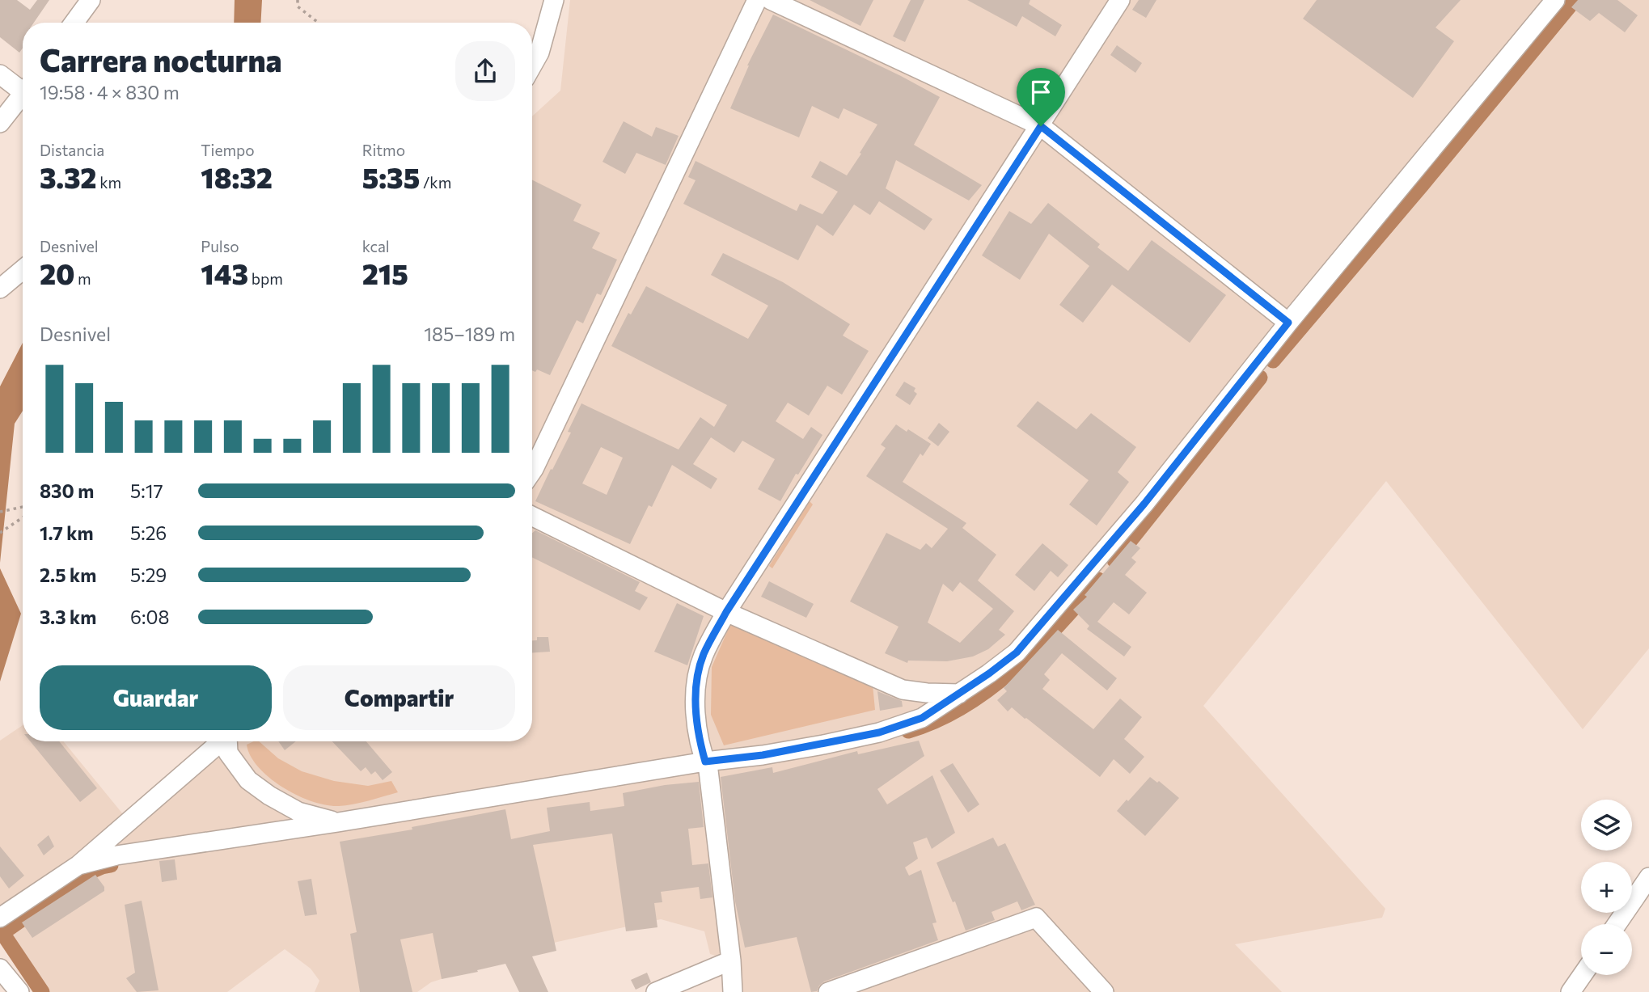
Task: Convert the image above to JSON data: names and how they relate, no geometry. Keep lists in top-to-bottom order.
{
  "page": {
    "heading": ["Carrera nocturna", "19:58 · 4 × 830 m"],
    "stats": [
      ["Distancia", "3.32 km"],
      ["Tiempo", "18:32"],
      ["Ritmo", "5:35 /km"],
      ["Desnivel", "20 m"],
      ["Pulso", "143 bpm"],
      ["kcal", "215"]
    ],
    "chart": ["Desnivel", "185–189 m"],
    "list": [
      {
        "name": "830 m",
        "note": "5:17"
      },
      {
        "name": "1.7 km",
        "note": "5:26"
      },
      {
        "name": "2.5 km",
        "note": "5:29"
      },
      {
        "name": "3.3 km",
        "note": "6:08"
      }
    ],
    "buttons": ["Guardar", "Compartir"],
    "map_buttons": ["+", "−"]
  }
}
